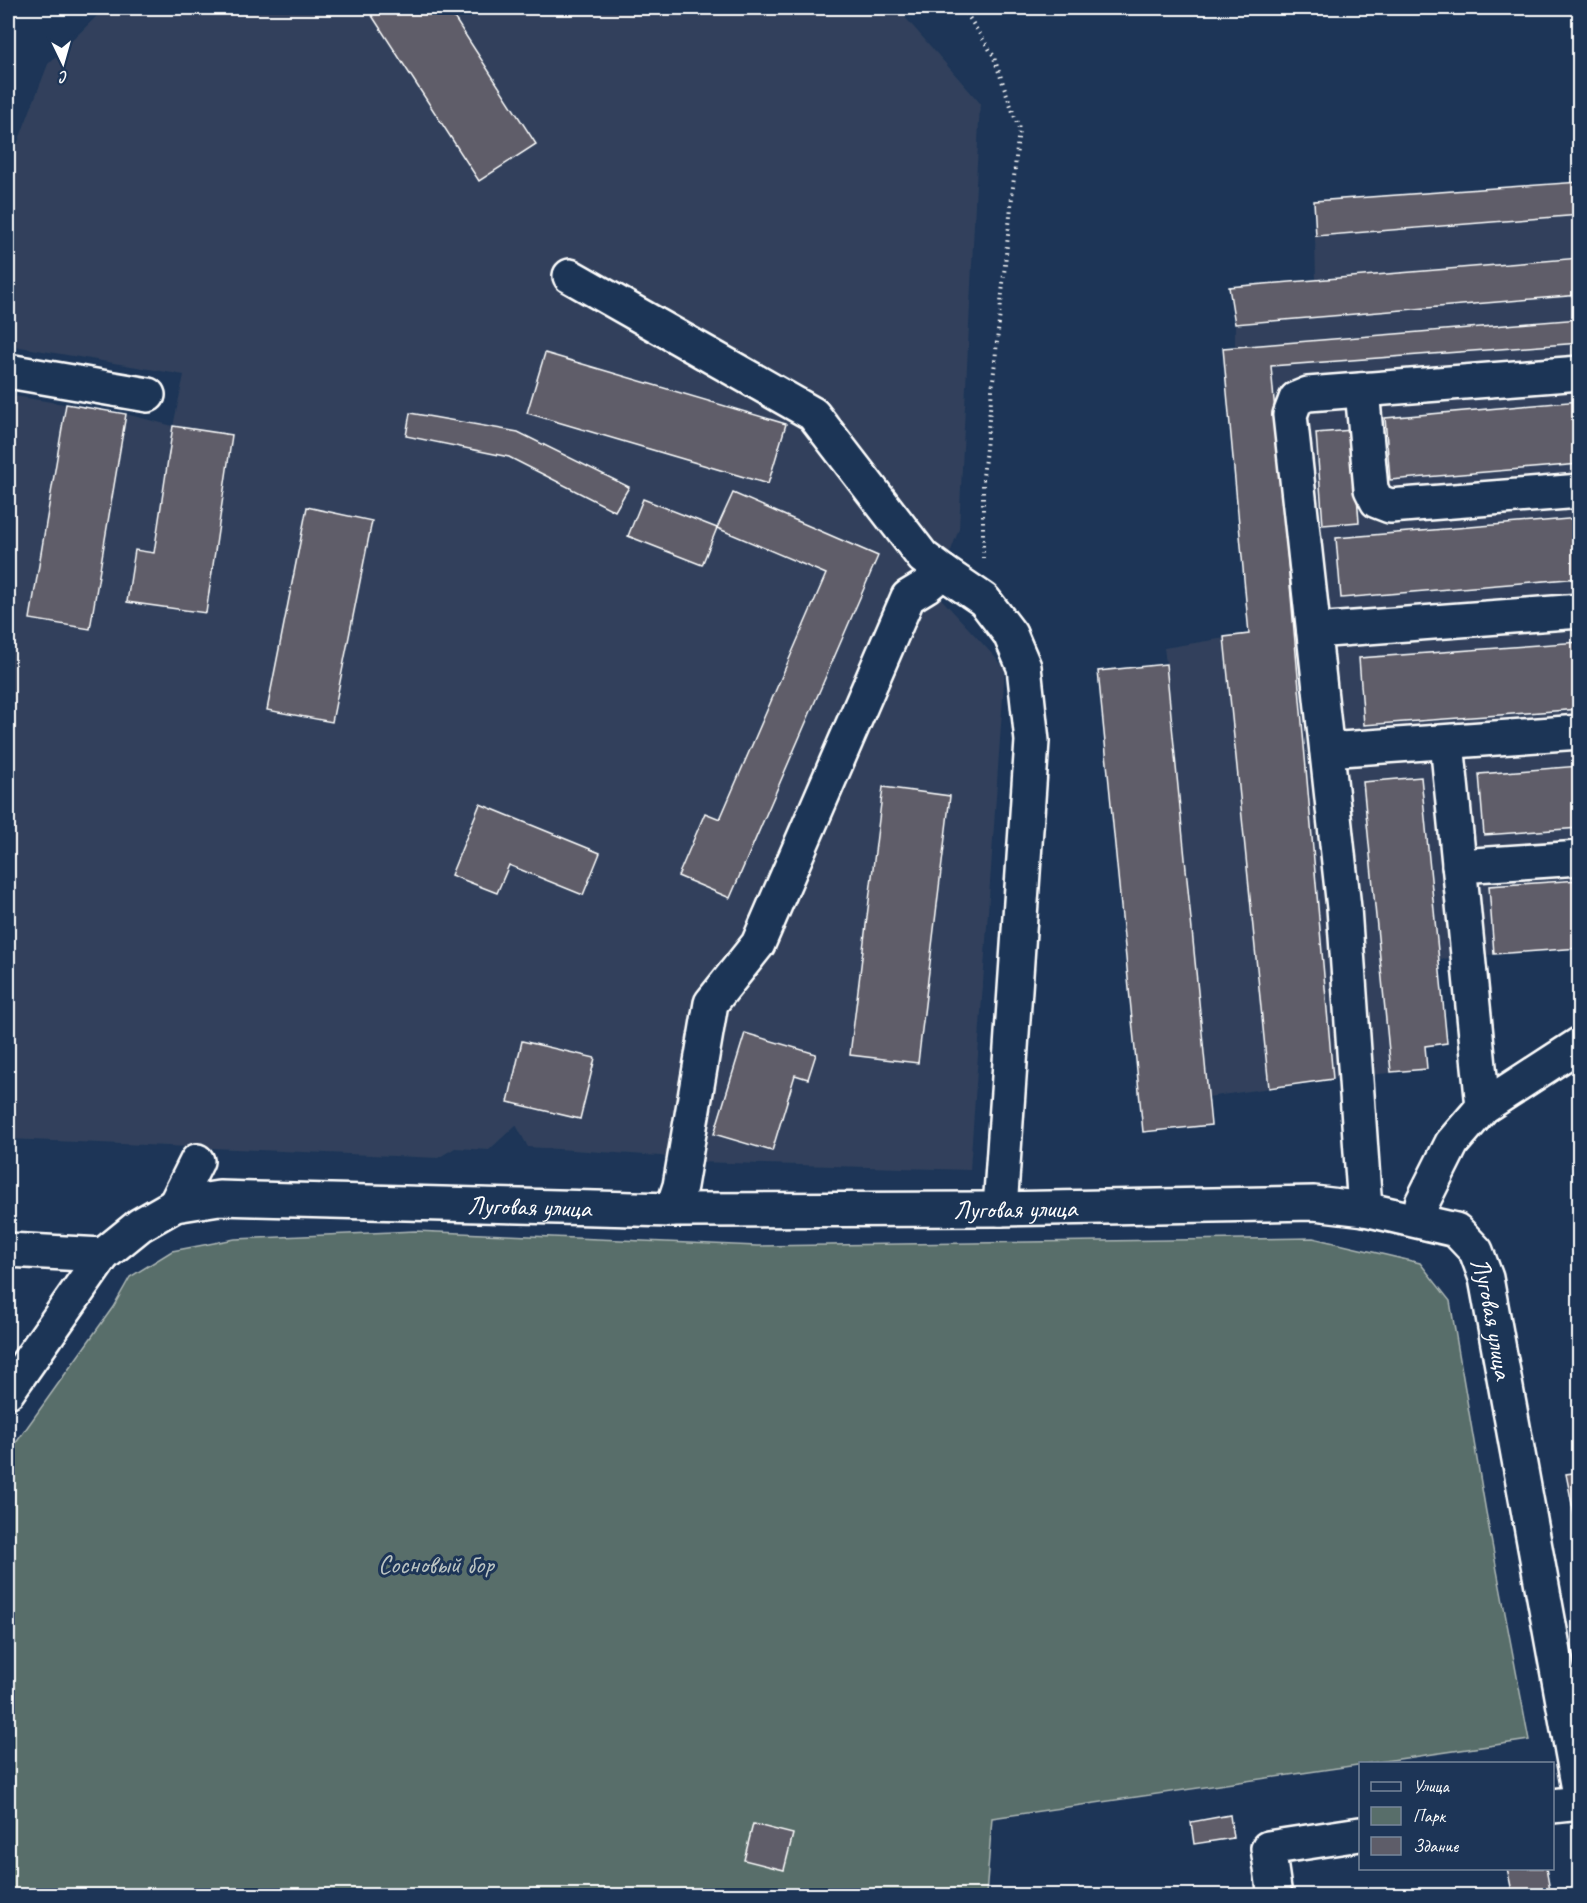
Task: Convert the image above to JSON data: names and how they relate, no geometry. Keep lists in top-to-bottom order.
{
  "streets": {
    "street": ["Луговая улица"]
  },
  "parks": ["Сосновый бор"],
  "legend": ["Улица", "Парк", "Здание"],
  "north": "bottom"
}
